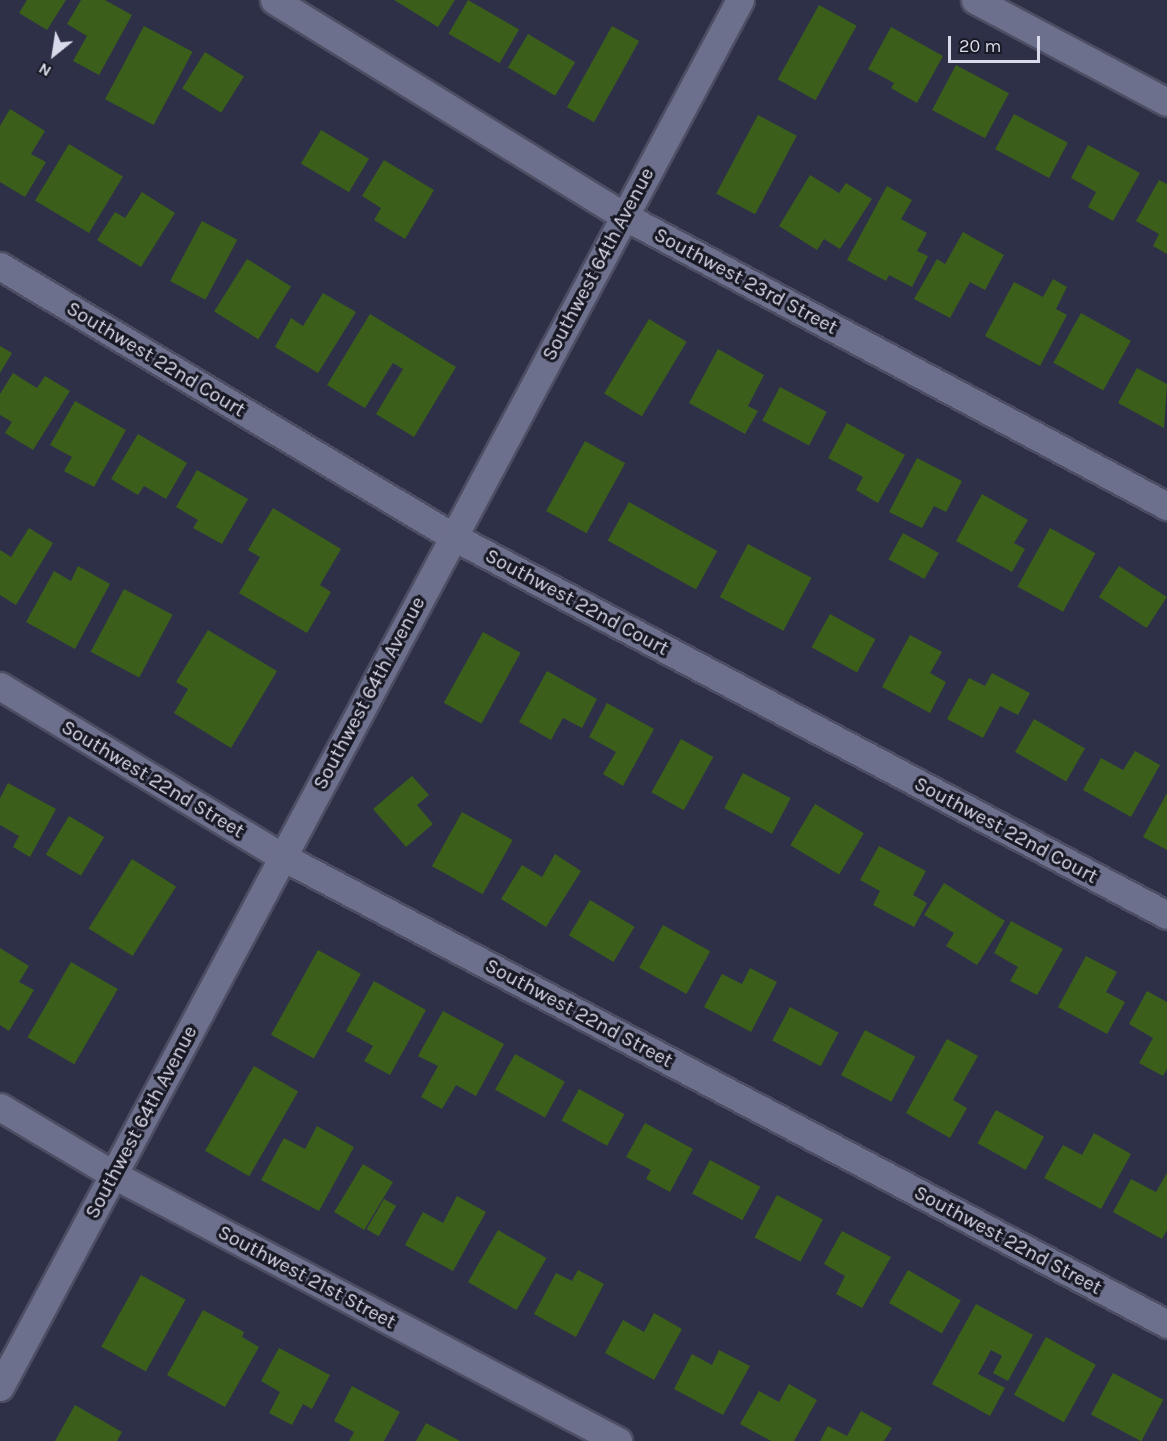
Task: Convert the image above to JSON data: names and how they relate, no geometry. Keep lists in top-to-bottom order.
{
  "streets": {
    "street": [
      "Southwest 64th Avenue",
      "Southwest 23rd Street",
      "Southwest 22nd Court",
      "Southwest 22nd Street",
      "Southwest 21st Street"
    ]
  },
  "crossings": [
    ["Southwest 64th Avenue", "Southwest 23rd Street"],
    ["Southwest 64th Avenue", "Southwest 22nd Court"],
    ["Southwest 64th Avenue", "Southwest 22nd Street"],
    ["Southwest 64th Avenue", "Southwest 21st Street"]
  ],
  "scale_bar": "20 m",
  "north": "bottom left"
}
